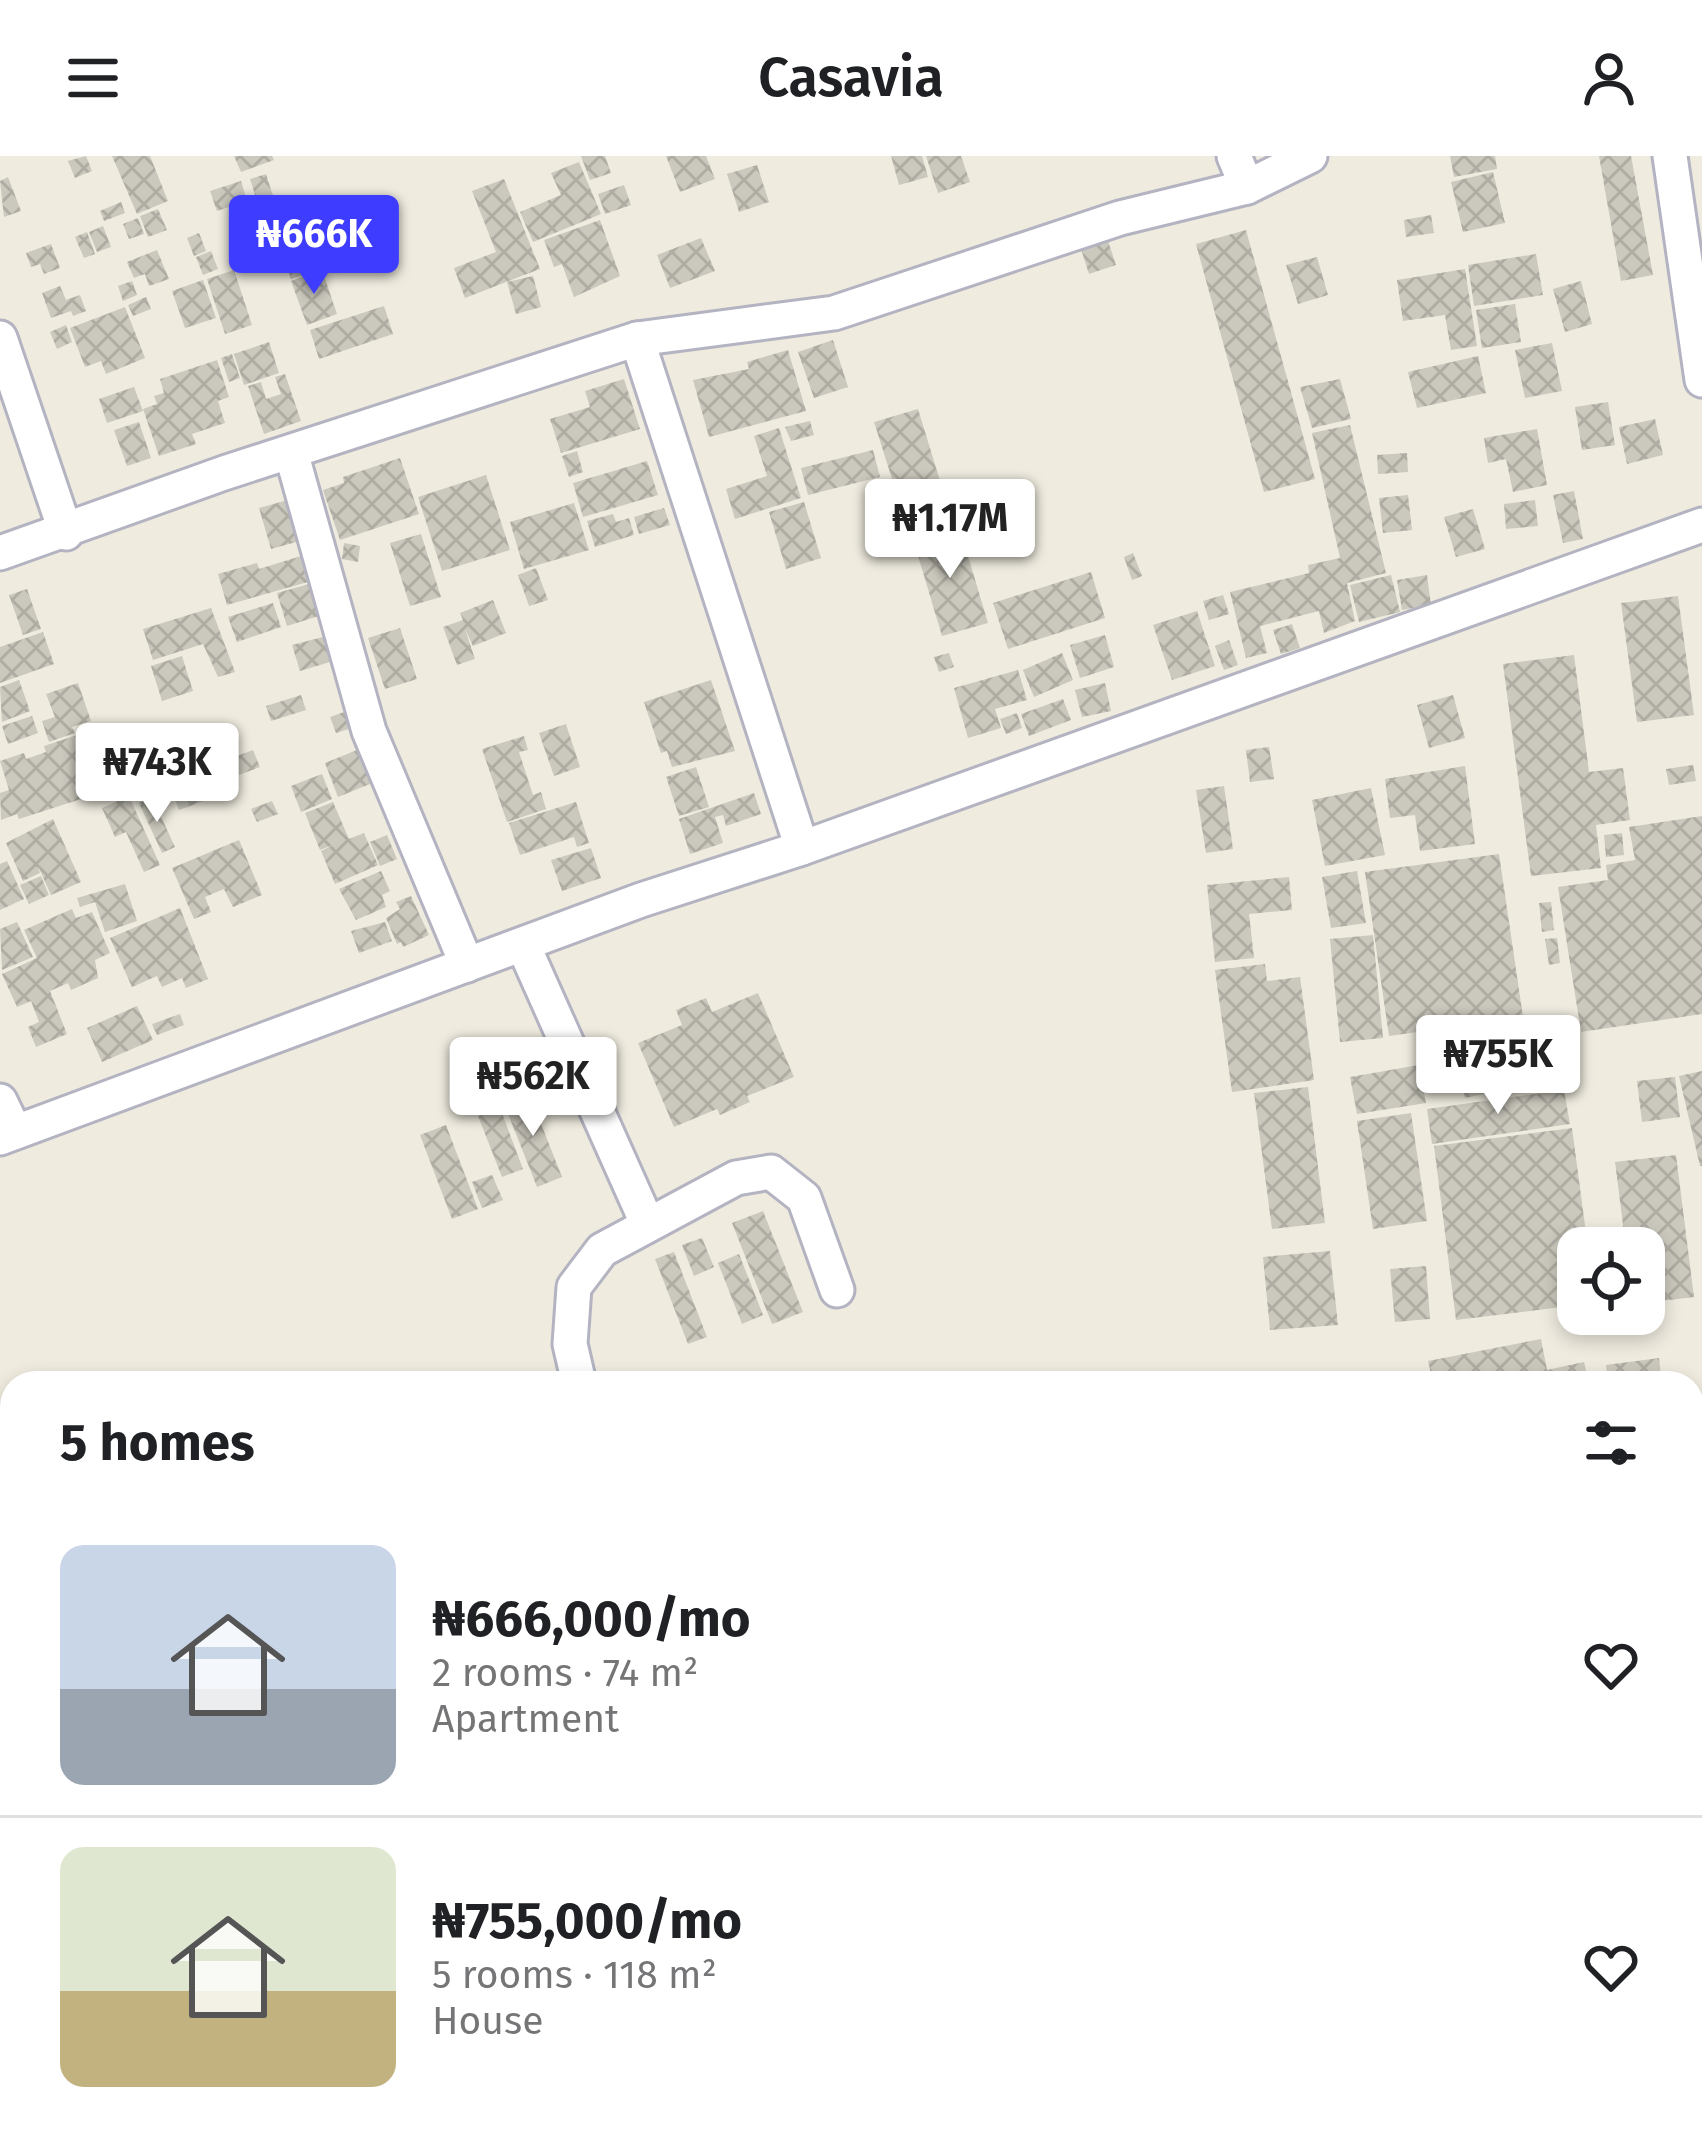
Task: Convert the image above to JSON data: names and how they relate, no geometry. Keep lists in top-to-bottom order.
{
  "page": {
    "header": "Casavia",
    "price": [
      "₦666K",
      "₦1.17M",
      "₦743K",
      "₦755K",
      "₦562K"
    ],
    "heading": "5 homes",
    "list": [
      {
        "name": "₦666,000/mo",
        "note": "2 rooms · 74 m² · Apartment"
      },
      {
        "name": "₦755,000/mo",
        "note": "5 rooms · 118 m² · House"
      }
    ]
  }
}
